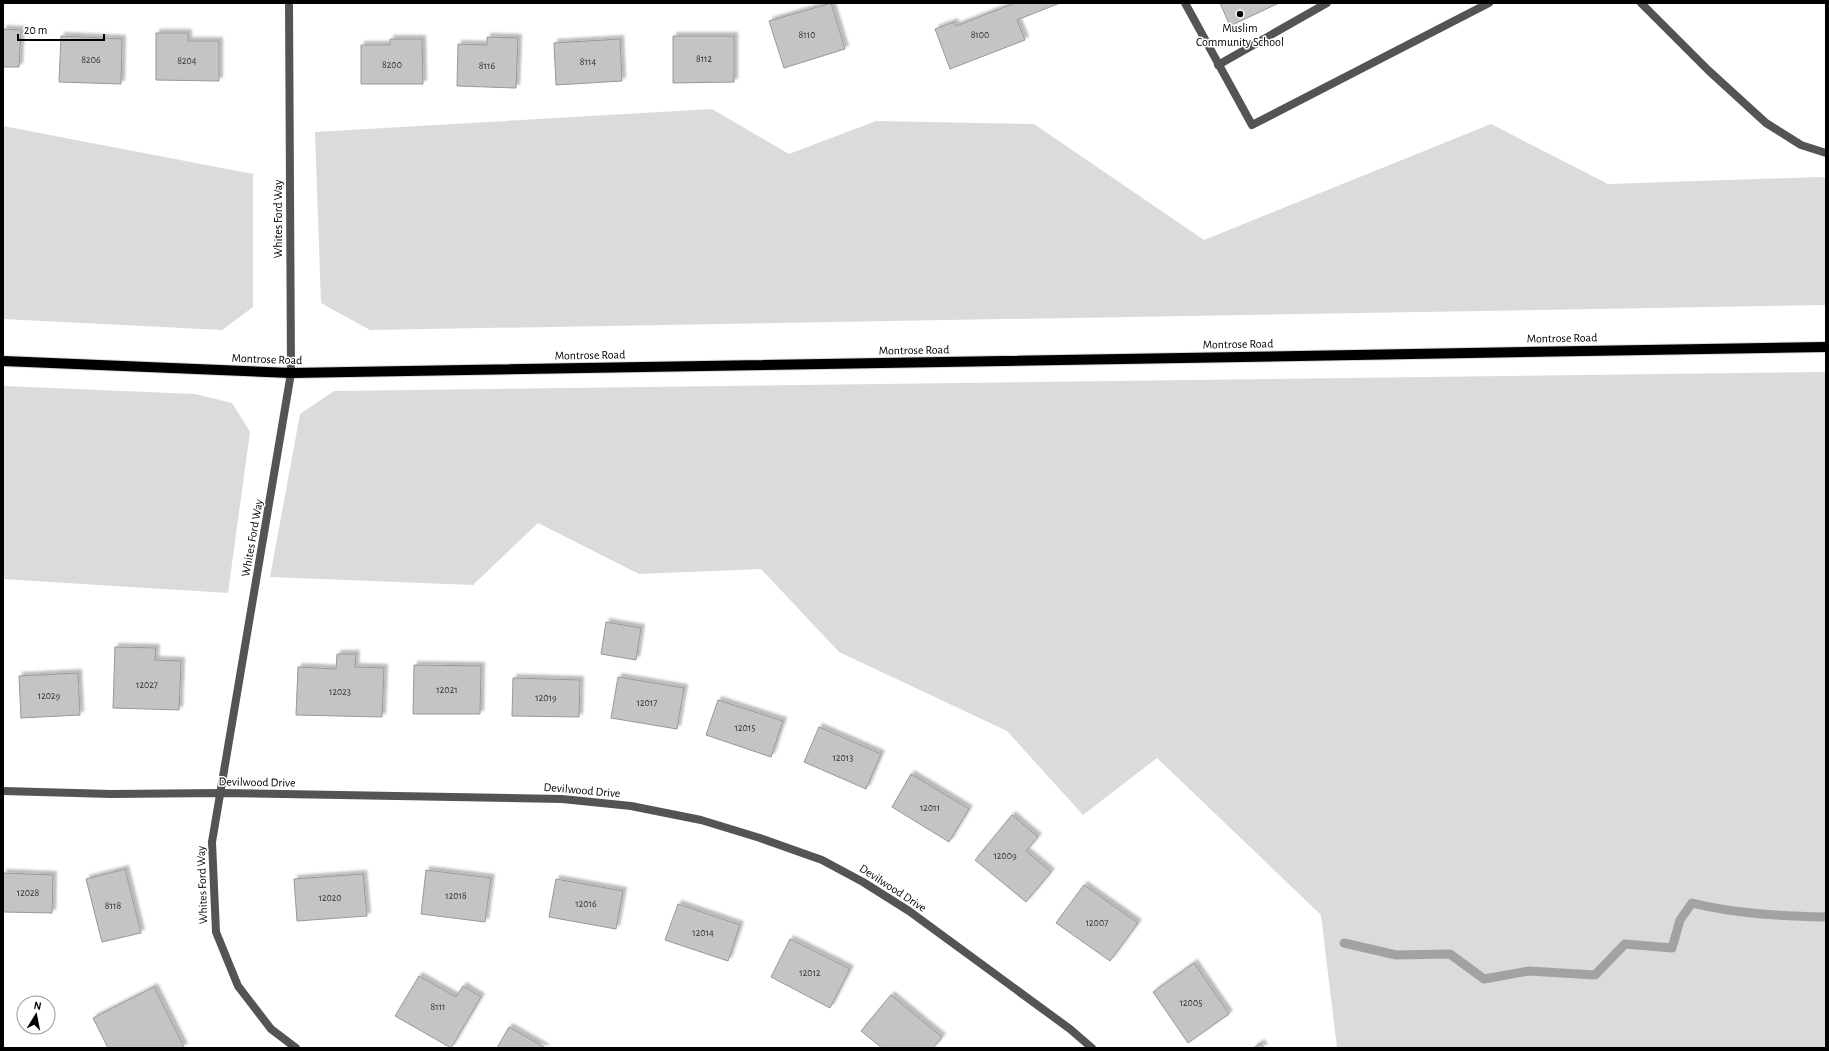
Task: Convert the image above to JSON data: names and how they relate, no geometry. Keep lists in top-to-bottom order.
{
  "streets": {
    "main road": ["Montrose Road"],
    "street": ["Whites Ford Way", "Devilwood Drive"]
  },
  "crossings": [
    ["Whites Ford Way", "Montrose Road"],
    ["Whites Ford Way", "Devilwood Drive"]
  ],
  "places": ["Muslim Community School"],
  "house_numbers": [
    "8110",
    "8100",
    "8112",
    "8206",
    "8204",
    "8114",
    "8200",
    "8116",
    "12027",
    "12021",
    "12023",
    "12029",
    "12019",
    "12017",
    "12015",
    "12013",
    "12011",
    "12009",
    "12028",
    "12018",
    "12020",
    "12016",
    "8118",
    "12007",
    "12014",
    "12012",
    "12005",
    "8111"
  ],
  "scale_bar": "20 m",
  "north": "top"
}
